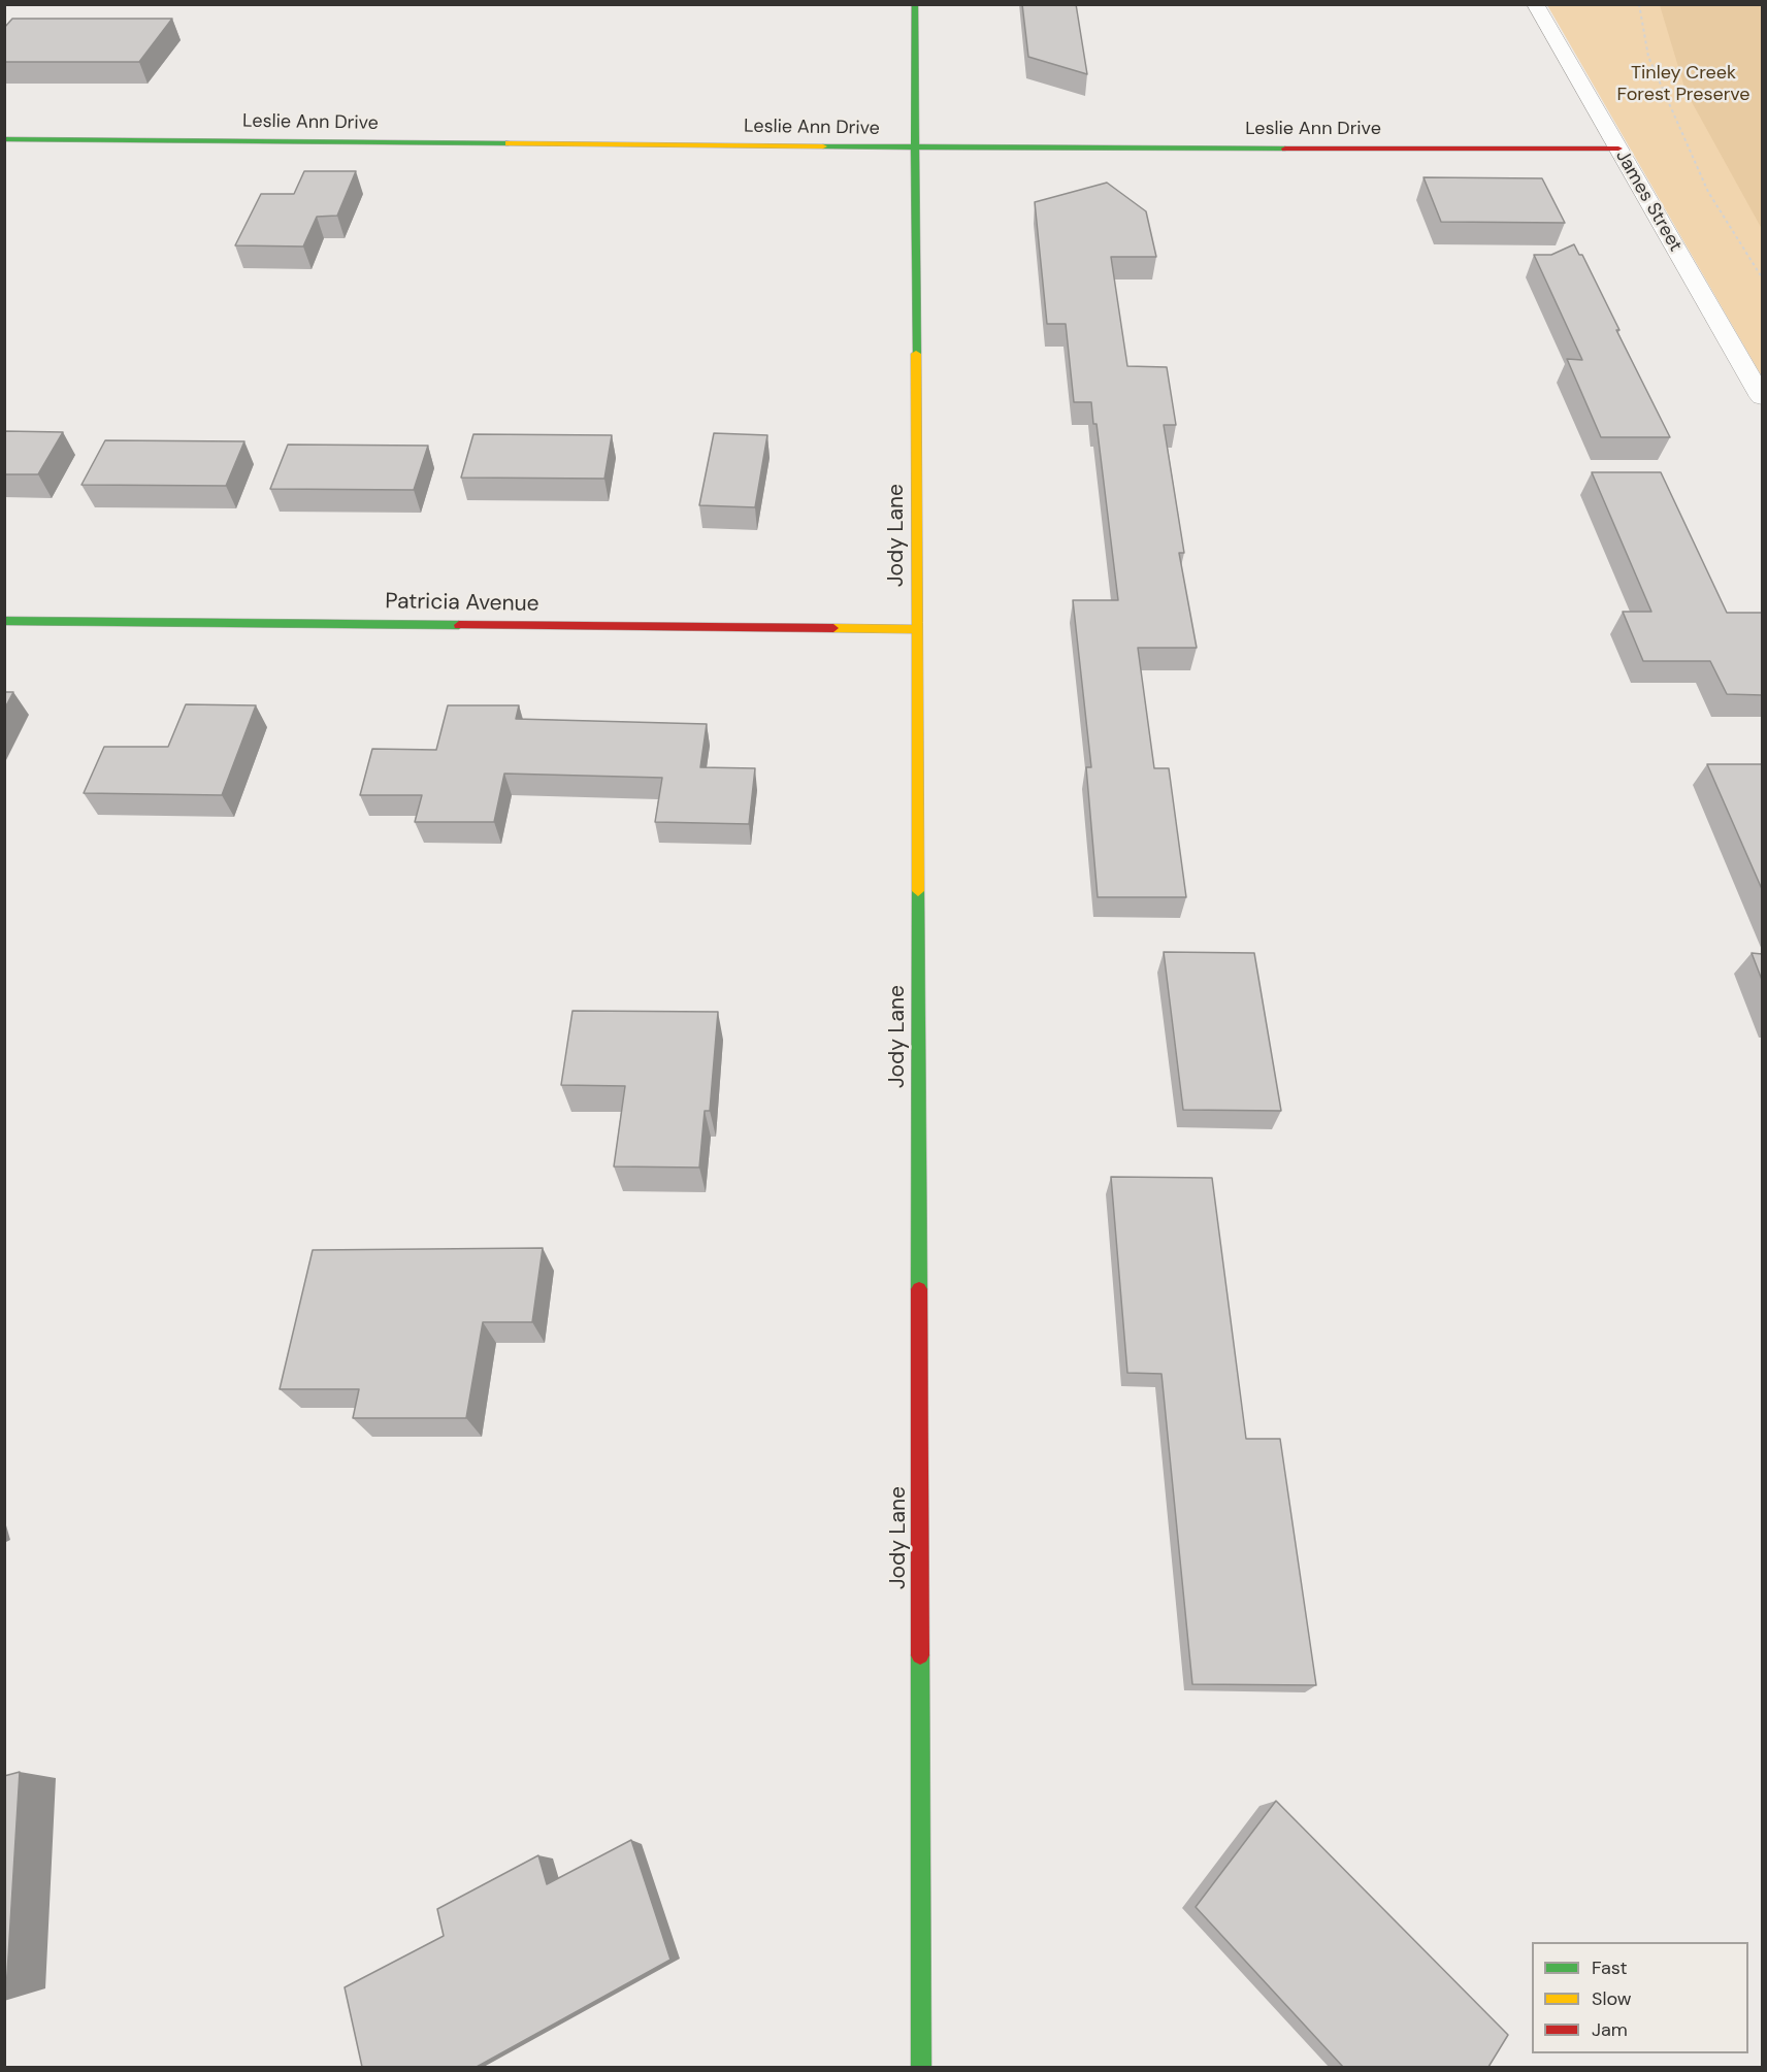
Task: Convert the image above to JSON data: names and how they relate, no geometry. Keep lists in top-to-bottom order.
{
  "streets": {
    "street": [
      "Leslie Ann Drive",
      "James Street",
      "Jody Lane",
      "Patricia Avenue"
    ]
  },
  "crossings": [
    ["Leslie Ann Drive", "James Street"],
    ["Leslie Ann Drive", "Jody Lane"],
    ["Jody Lane", "Patricia Avenue"]
  ],
  "parks": ["Tinley Creek Forest Preserve"],
  "legend": ["Fast", "Slow", "Jam"]
}
